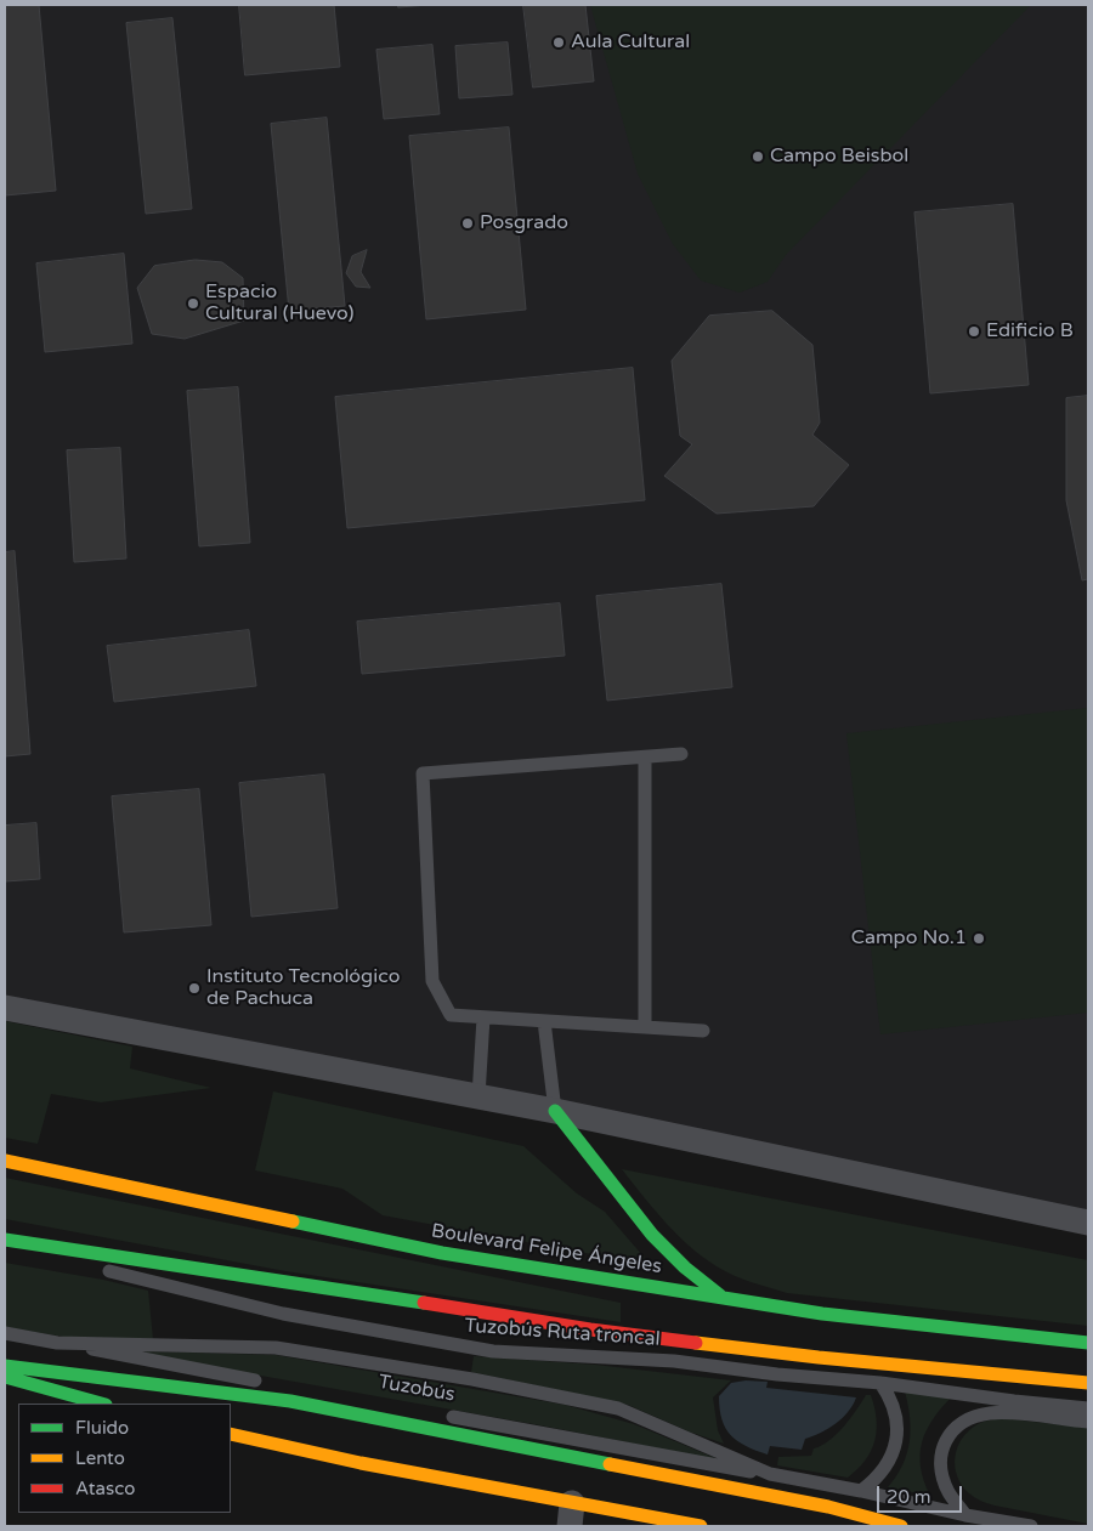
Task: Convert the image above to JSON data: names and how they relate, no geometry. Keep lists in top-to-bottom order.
{
  "streets": {
    "main road": ["Boulevard Felipe Ángeles"],
    "lane": ["Tuzobús Ruta troncal", "Tuzobús"]
  },
  "places": [
    "Aula Cultural",
    "Campo Beisbol",
    "Posgrado",
    "Espacio Cultural (Huevo)",
    "Edificio B",
    "Campo No.1",
    "Instituto Tecnológico de Pachuca"
  ],
  "legend": ["Fluido", "Lento", "Atasco"],
  "scale_bar": "20 m"
}
